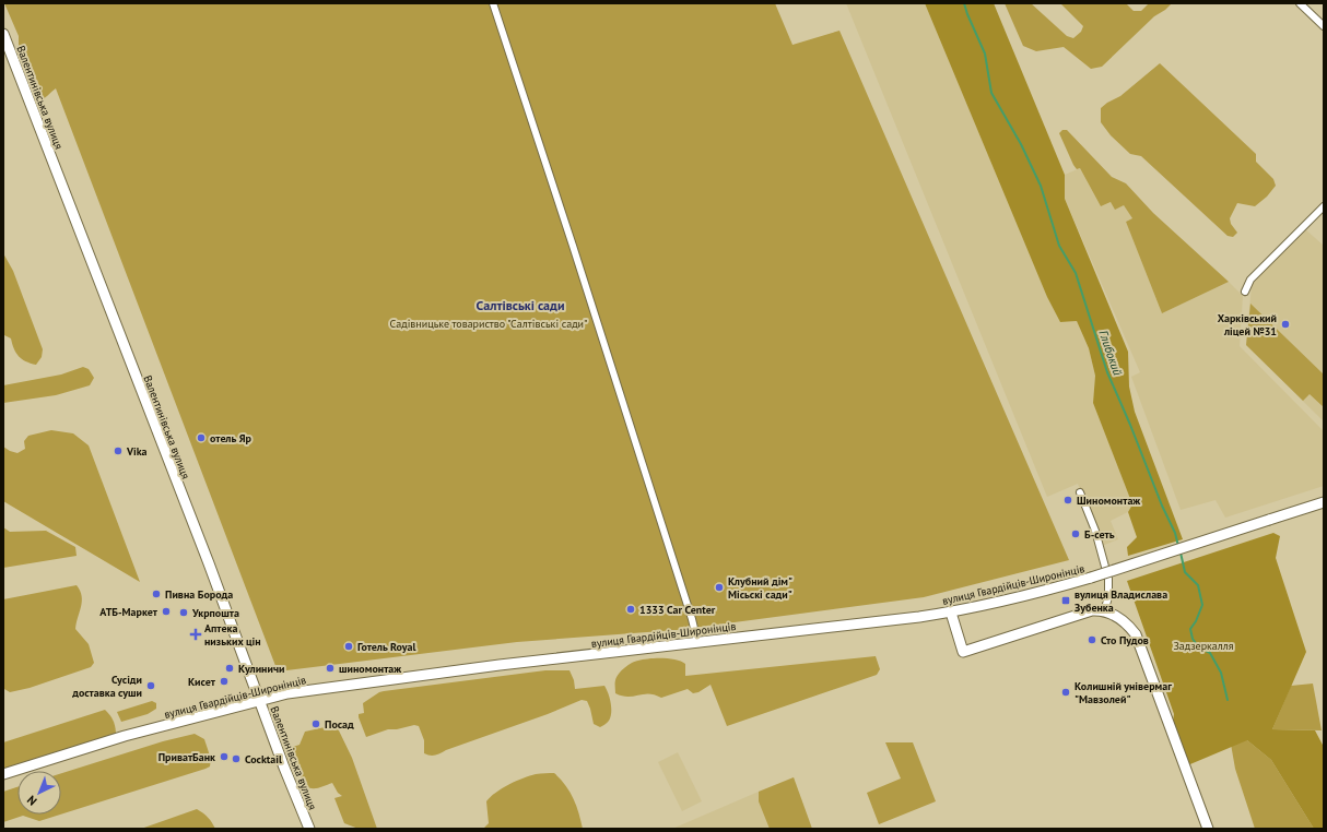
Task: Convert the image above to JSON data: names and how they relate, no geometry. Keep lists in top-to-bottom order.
{
  "streets": {
    "main road": ["Валентинівська вулиця", "вулиця Гвардійців-Широнінців"]
  },
  "crossings": [
    ["Валентинівська вулиця", "вулиця Гвардійців-Широнінців"]
  ],
  "districts": ["Салтівські сади"],
  "water": ["Глибокий"],
  "parks": ["Садівницьке товариство \"Салтівські сади\"", "Задзеркалля"],
  "places": {
    "other": [
      "Харківський ліцей №31",
      "отель Яр",
      "Vika",
      "Шиномонтаж",
      "Б-сеть",
      "Клубний дім\" Місьскі сади\"",
      "Пивна Борода",
      "1333 Car Center",
      "АТБ-Маркет",
      "Укрпошта",
      "Сто Пудов",
      "Готель Royal",
      "Кулиничи",
      "шиномонтаж",
      "Кисет",
      "Сусіди доставка суши",
      "Колишній універмаг \"Мавзолей\"",
      "Посад",
      "ПриватБанк",
      "Cocktail"
    ],
    "transit": ["вулиця Владислава Зубенка"],
    "health": ["Аптека низьких цін"]
  },
  "north": "bottom left"
}
